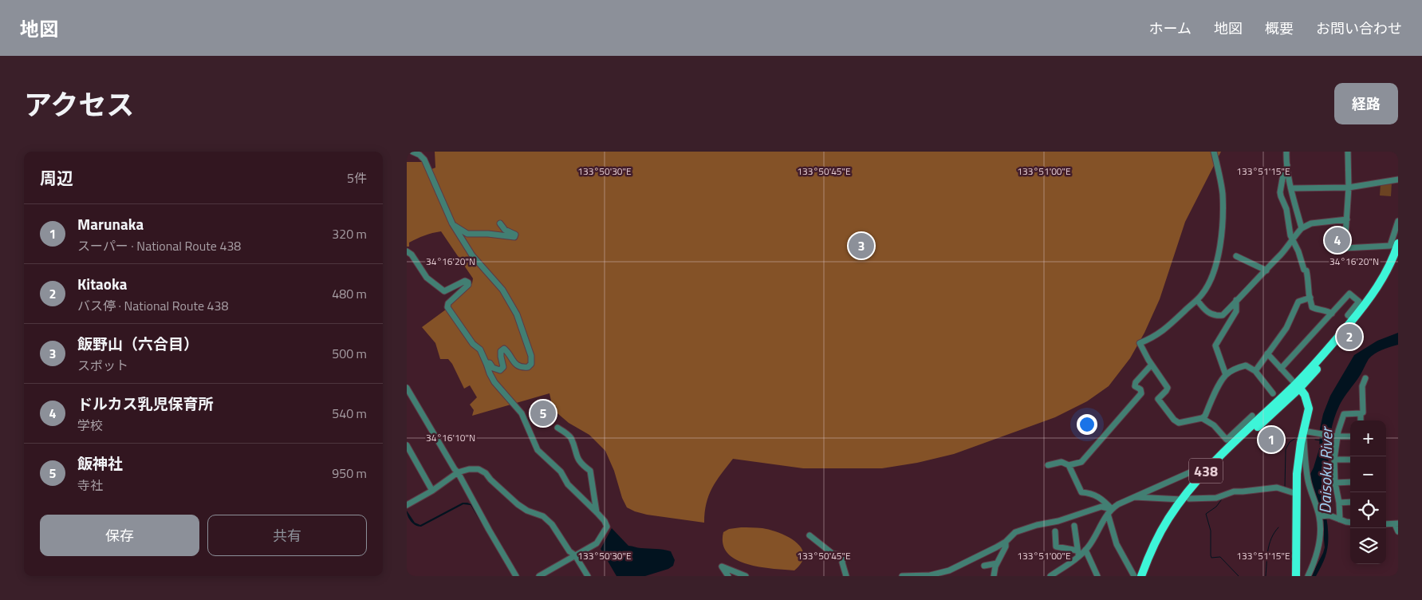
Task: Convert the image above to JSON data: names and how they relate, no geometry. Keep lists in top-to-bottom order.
{
  "streets": {
    "highway": ["438"]
  },
  "water": ["Daisoku River"],
  "page": {
    "header": "地図",
    "nav": [
      "ホーム",
      "地図",
      "概要",
      "お問い合わせ"
    ],
    "title": "アクセス",
    "buttons": [
      "経路",
      ["保存", "共有"]
    ],
    "heading": ["周辺", "5件"],
    "list": [
      {
        "mark": "1",
        "name": "Marunaka",
        "note": "スーパー · National Route 438",
        "value": "320 m"
      },
      {
        "mark": "2",
        "name": "Kitaoka",
        "note": "バス停 · National Route 438",
        "value": "480 m"
      },
      {
        "mark": "3",
        "name": "飯野山（六合目）",
        "note": "スポット",
        "value": "500 m"
      },
      {
        "mark": "4",
        "name": "ドルカス乳児保育所",
        "note": "学校",
        "value": "540 m"
      },
      {
        "mark": "5",
        "name": "飯神社",
        "note": "寺社",
        "value": "950 m"
      }
    ],
    "pins": [
      "4",
      "3",
      "2",
      "5",
      "1"
    ],
    "map_buttons": ["+", "−"]
  },
  "coordinates": [
    "133°50'30\"E",
    "133°50'45\"E",
    "133°51'00\"E",
    "133°51'15\"E",
    "34°16'20\"N",
    "34°16'10\"N"
  ]
}
